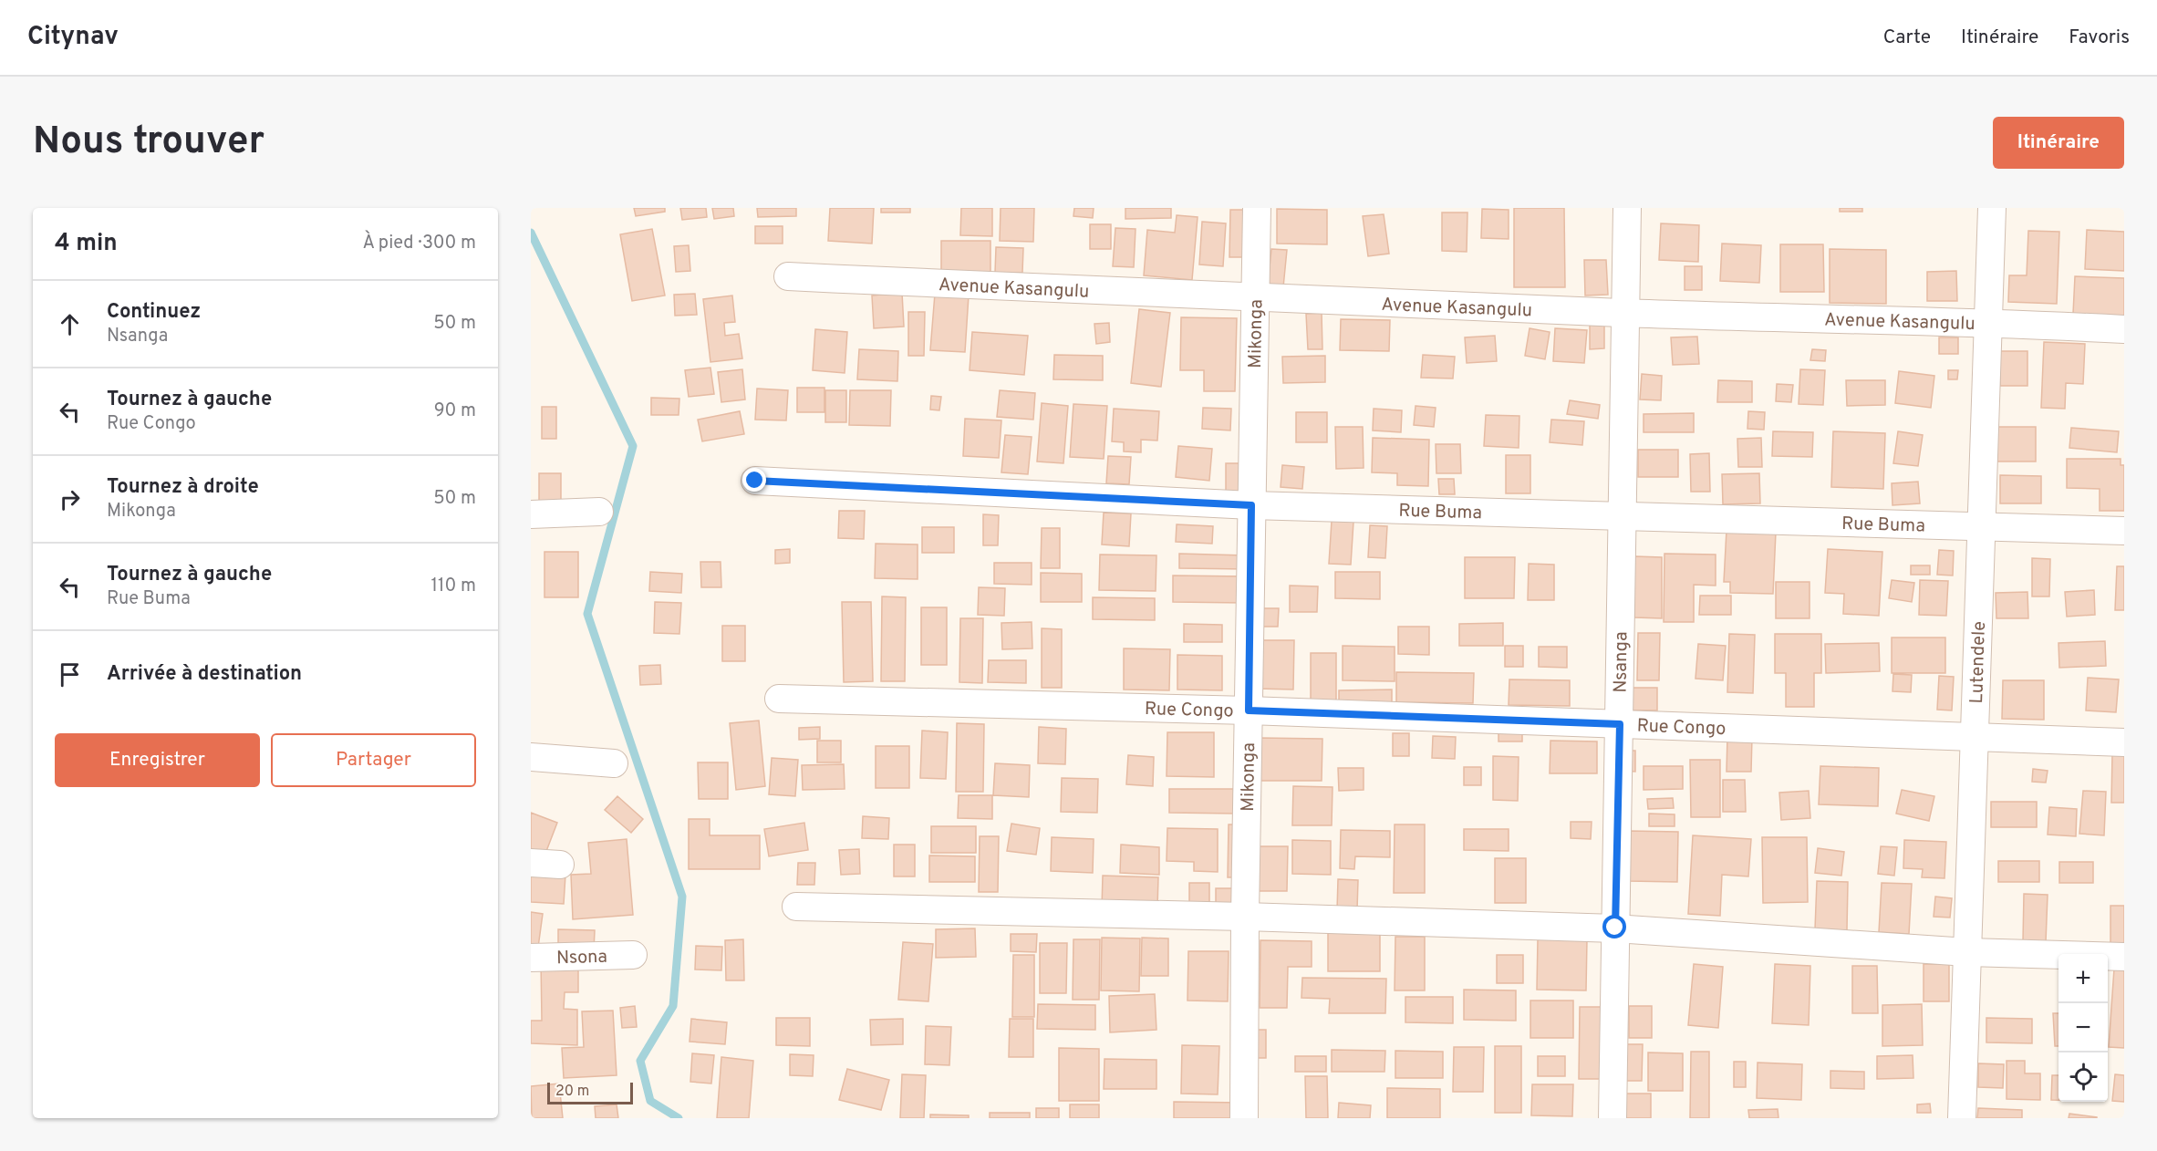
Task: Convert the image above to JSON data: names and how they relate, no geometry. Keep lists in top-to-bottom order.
{
  "streets": {
    "street": [
      "Avenue Kasangulu",
      "Mikonga",
      "Rue Buma",
      "Nsanga",
      "Lutendele",
      "Rue Congo",
      "Nsona"
    ]
  },
  "crossings": [
    ["Avenue Kasangulu", "Mikonga"],
    ["Avenue Kasangulu", "Nsanga"],
    ["Avenue Kasangulu", "Lutendele"],
    ["Mikonga", "Rue Buma"],
    ["Mikonga", "Rue Congo"],
    ["Rue Buma", "Nsanga"],
    ["Rue Buma", "Lutendele"],
    ["Nsanga", "Rue Congo"],
    ["Lutendele", "Rue Congo"]
  ],
  "scale_bar": "20 m",
  "page": {
    "header": "Citynav",
    "nav": ["Carte", "Itinéraire", "Favoris"],
    "buttons": [
      "Itinéraire",
      ["Enregistrer", "Partager"]
    ],
    "title": "Nous trouver",
    "heading": ["4 min", "À pied · 300 m"],
    "list": [
      ["Continuez", "Nsanga", "50 m"],
      ["Tournez à gauche", "Rue Congo", "90 m"],
      ["Tournez à droite", "Mikonga", "50 m"],
      ["Tournez à gauche", "Rue Buma", "110 m"],
      "Arrivée à destination"
    ],
    "map_buttons": ["+", "−"],
    "scale": "20 m"
  }
}
